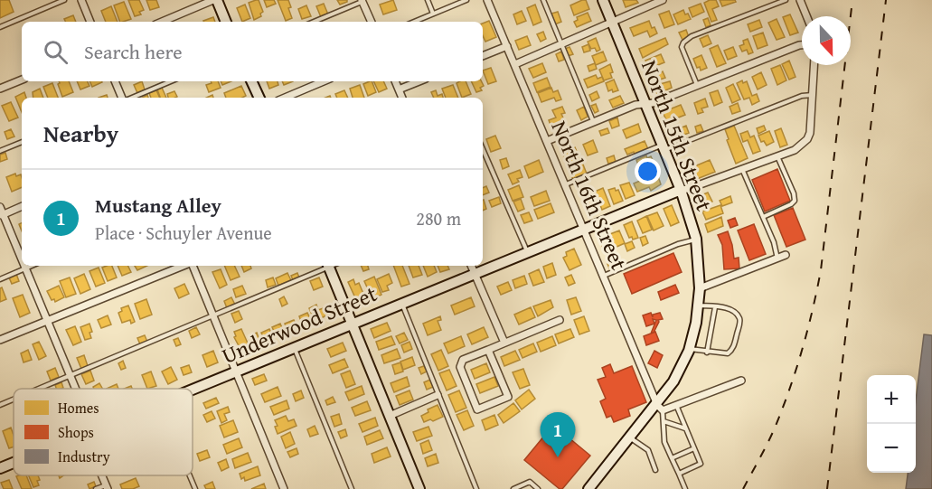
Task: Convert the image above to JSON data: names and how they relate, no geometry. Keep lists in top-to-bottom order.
{
  "streets": {
    "street": ["North 15th Street", "North 16th Street", "Underwood Street"]
  },
  "crossings": [
    ["North 15th Street", "North 16th Street"],
    ["North 15th Street", "Underwood Street"],
    ["North 16th Street", "Underwood Street"]
  ],
  "legend": ["Homes", "Shops", "Industry"],
  "north": "bottom",
  "page": {
    "search": "Search here",
    "heading": "Nearby",
    "list": [
      {
        "mark": "1",
        "name": "Mustang Alley",
        "note": "Place · Schuyler Avenue",
        "value": "280 m"
      }
    ],
    "map_buttons": ["+", "−"],
    "pins": "1"
  }
}
